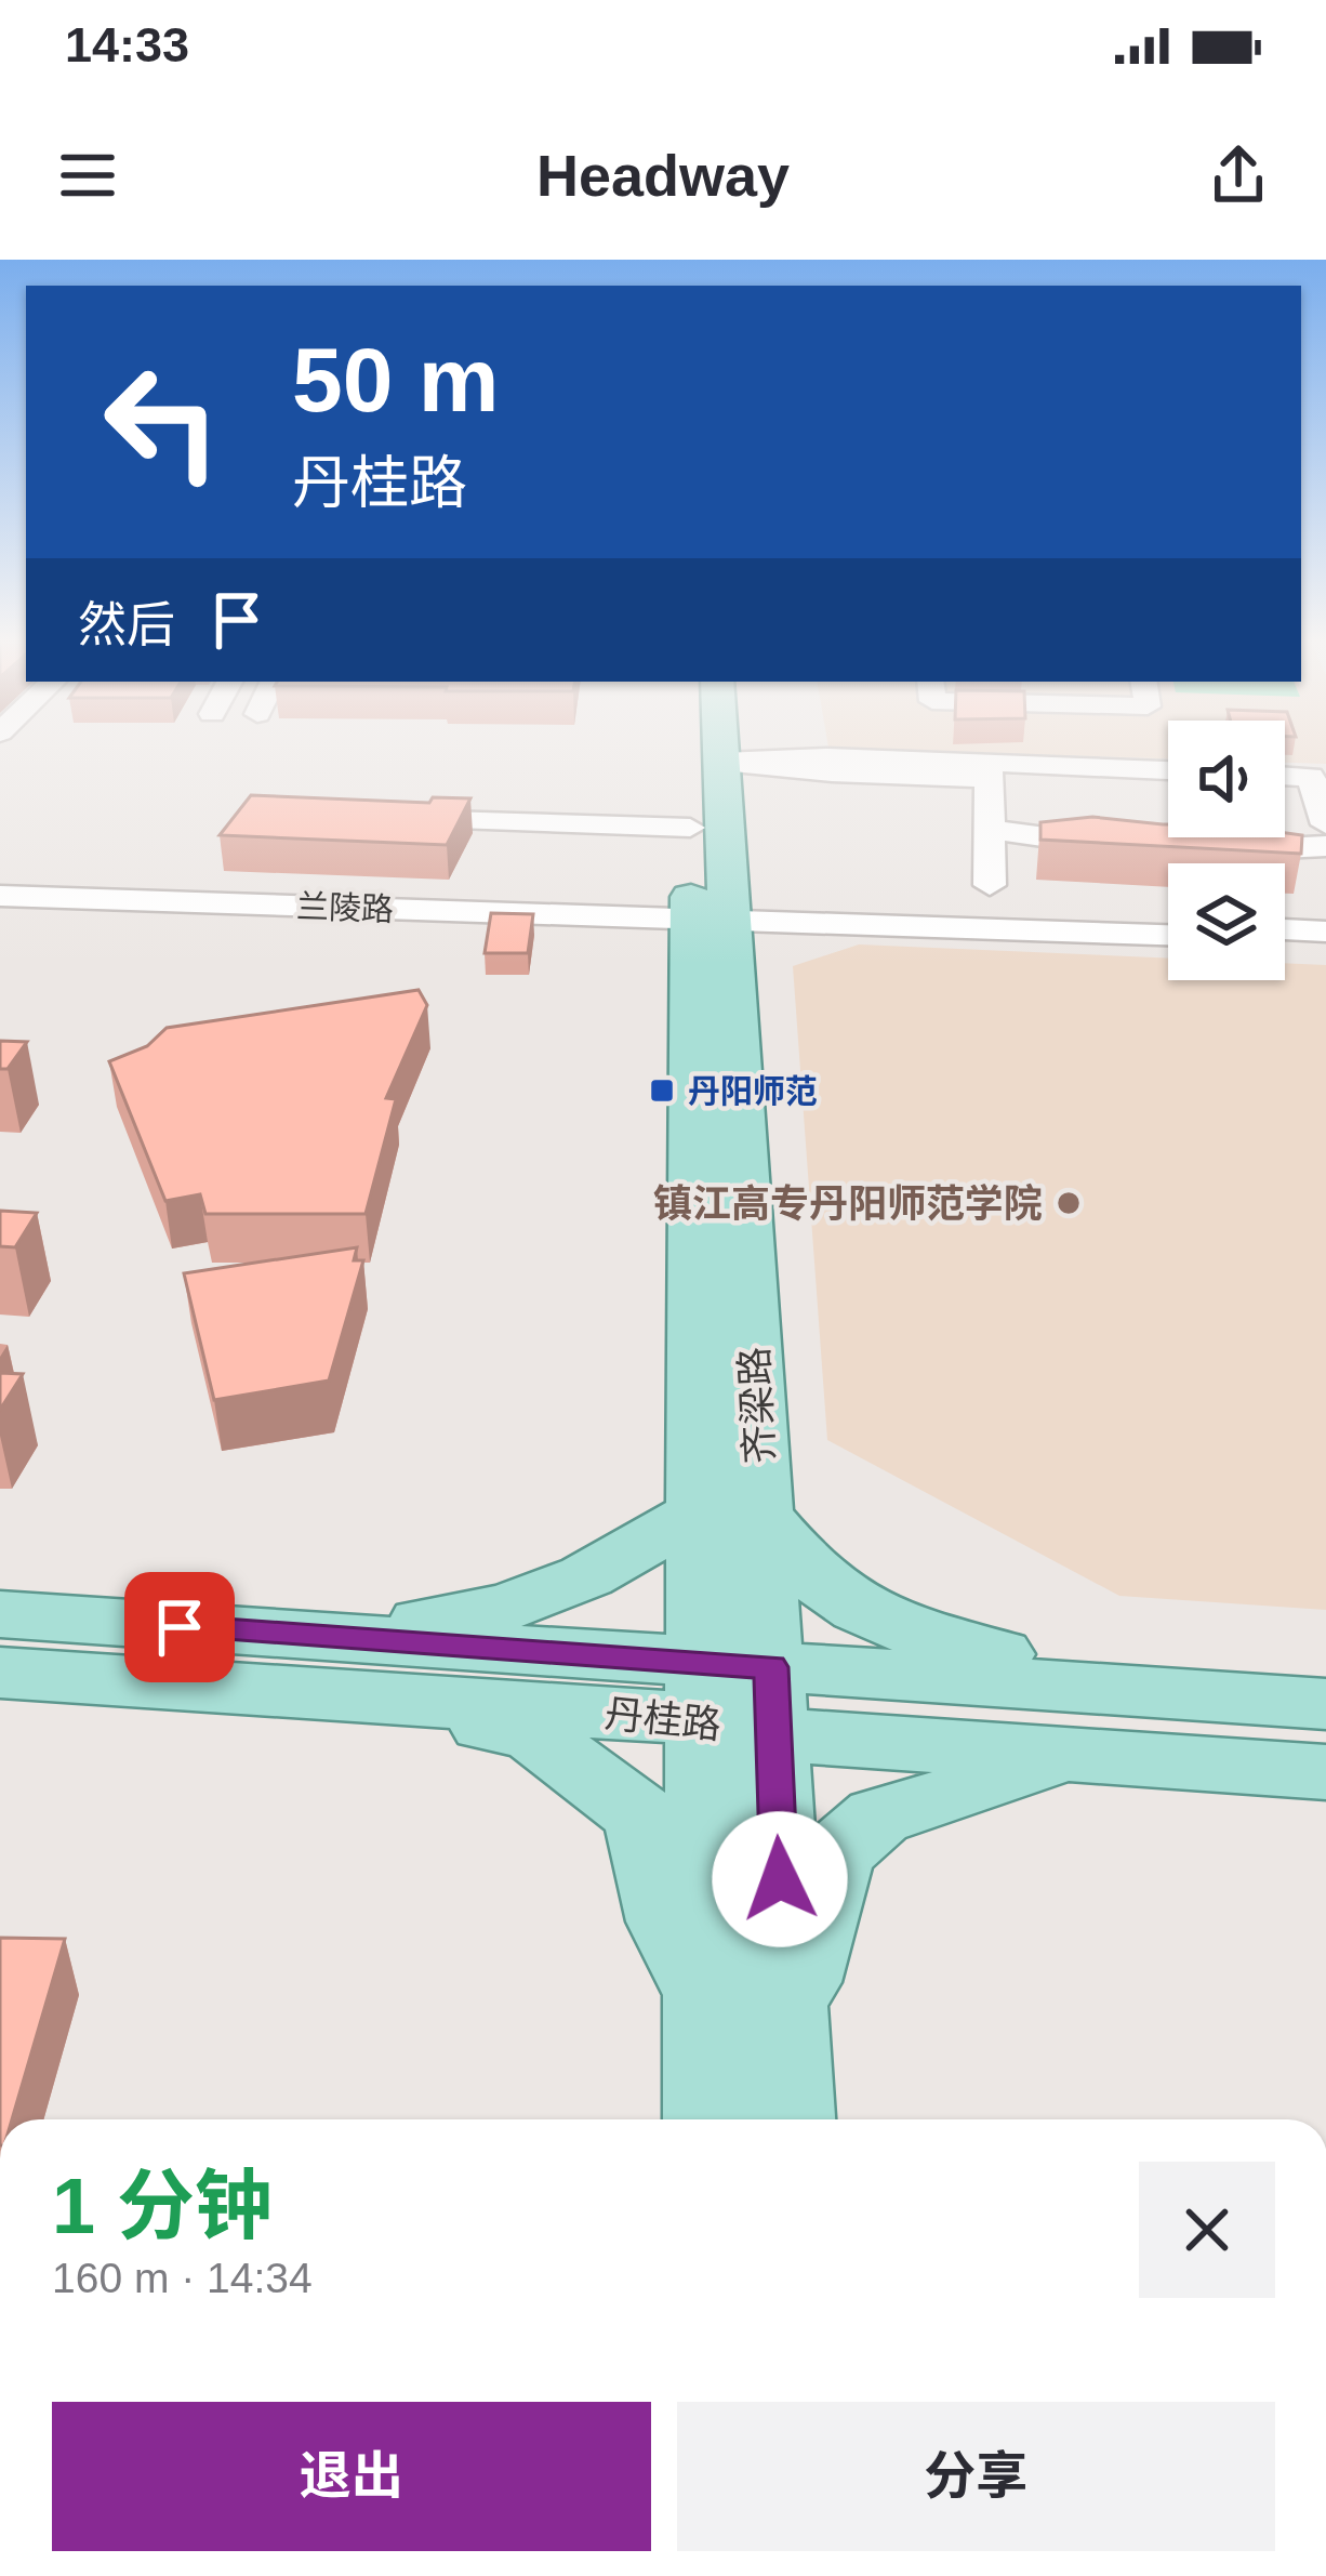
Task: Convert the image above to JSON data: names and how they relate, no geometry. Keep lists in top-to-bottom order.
{
  "streets": {
    "main road": ["齐梁路", "丹桂路"],
    "street": ["兰陵路"]
  },
  "crossings": [
    ["兰陵路", "齐梁路"],
    ["齐梁路", "丹桂路"]
  ],
  "places": {
    "transit": ["丹阳师范"],
    "other": ["镇江高专丹阳师范学院"]
  },
  "page": {
    "status": "14:33",
    "header": "Headway",
    "turn": ["50 m", "丹桂路"],
    "then": "然后",
    "heading": ["1 分钟", "160 m · 14:34"],
    "buttons": ["退出", "分享"]
  }
}
